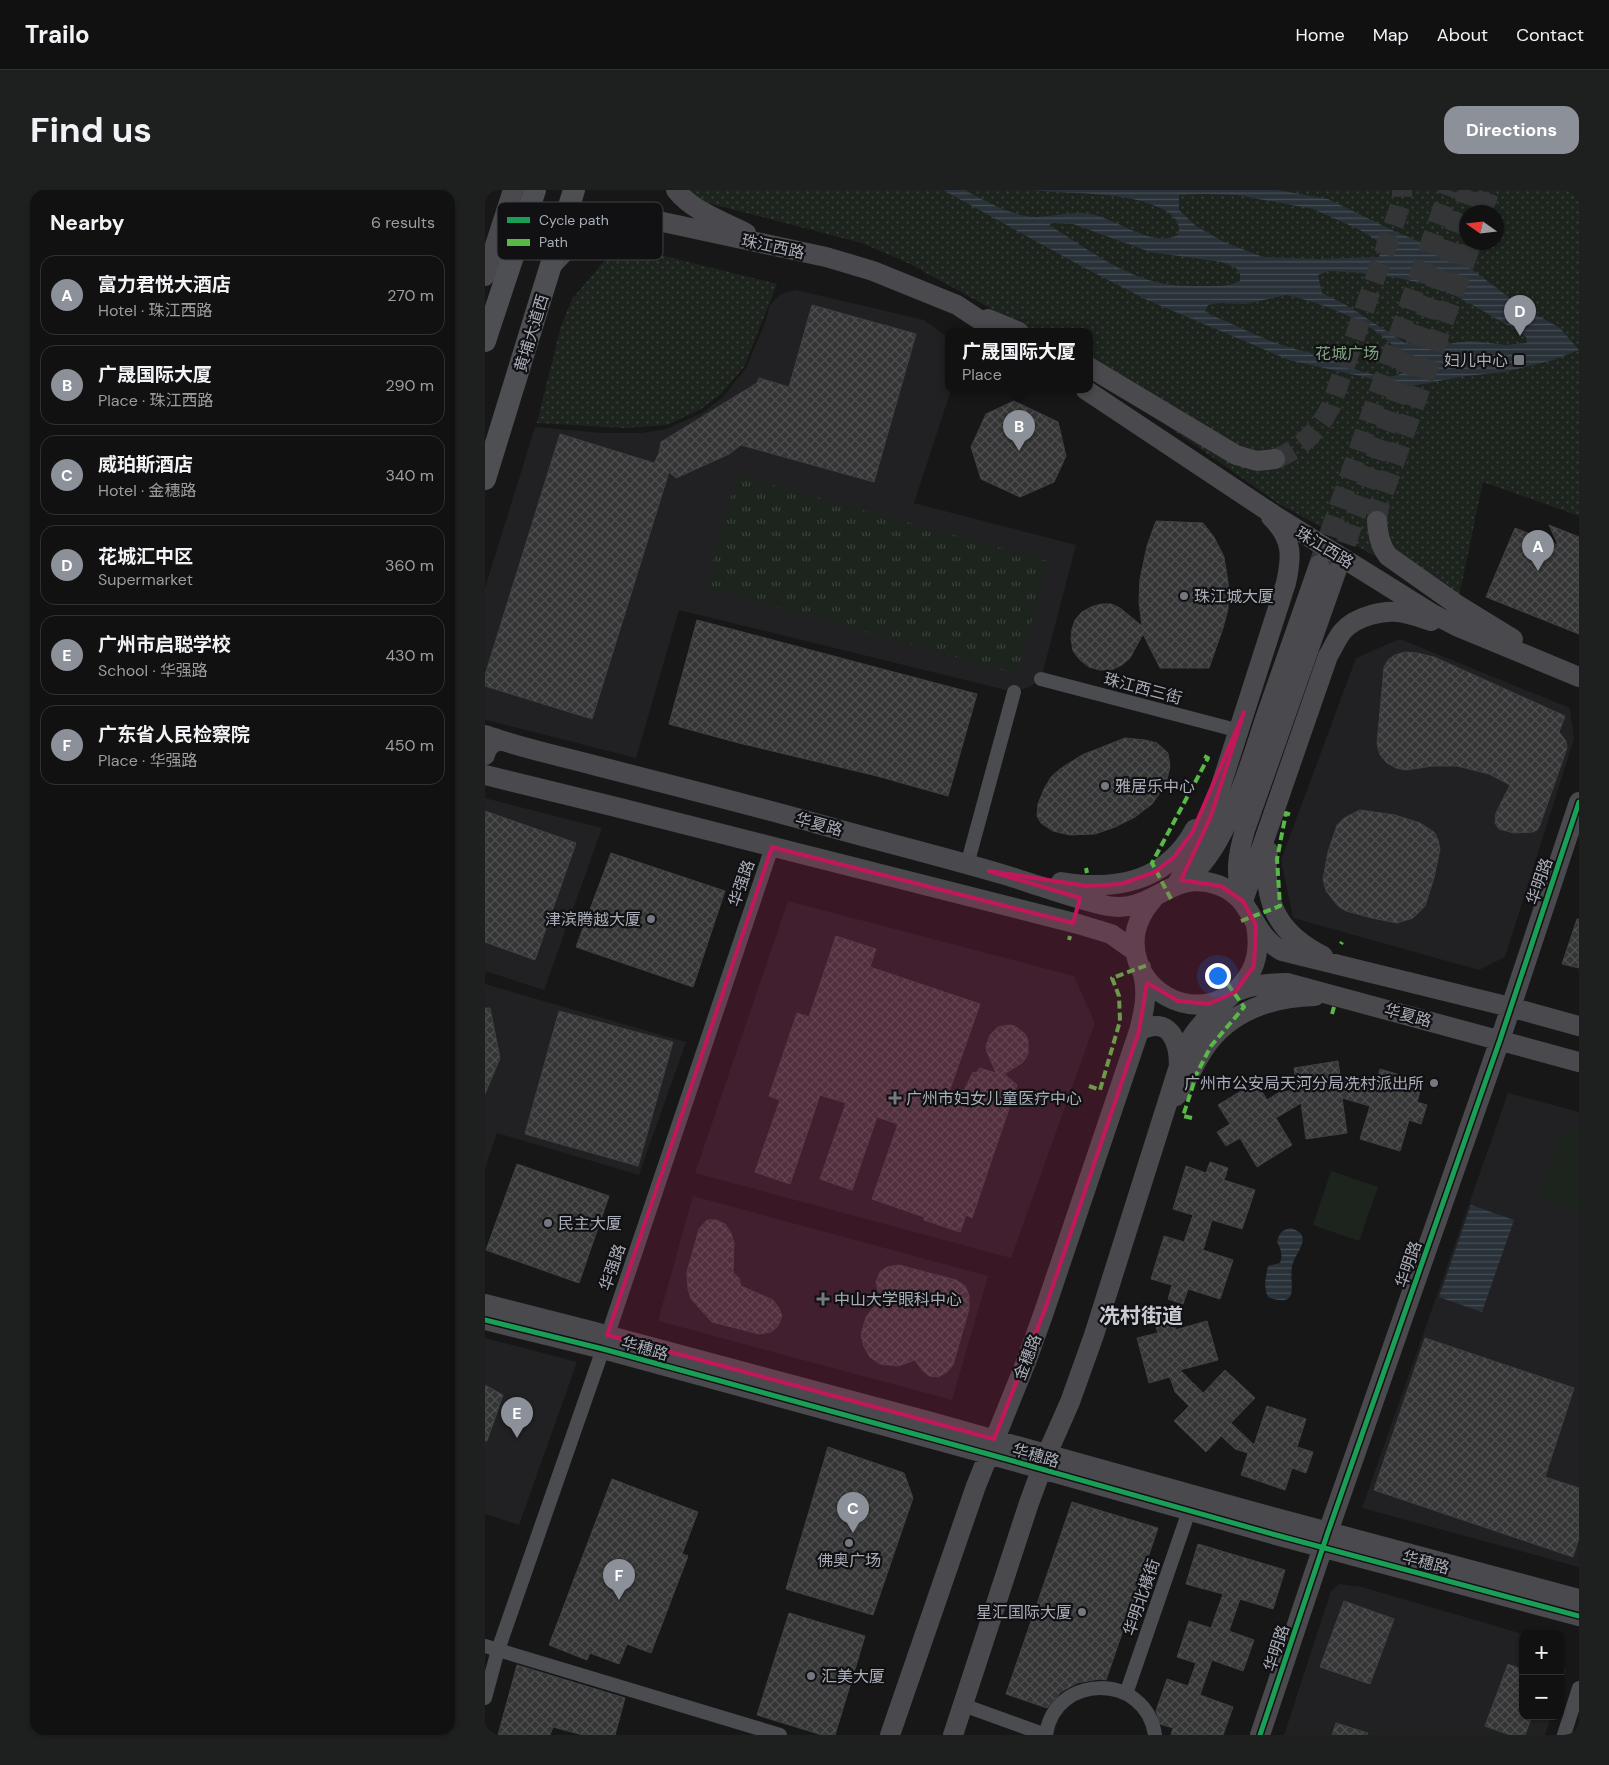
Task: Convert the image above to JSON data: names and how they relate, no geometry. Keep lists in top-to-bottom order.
{
  "streets": {
    "main road": [
      "珠江西路",
      "黄埔大道西",
      "华夏路",
      "华明路",
      "华穗路",
      "金穗路"
    ],
    "street": ["珠江西三街", "华强路", "华明北橫街"]
  },
  "crossings": [
    ["珠江西路", "黄埔大道西"],
    ["华夏路", "华明路"],
    ["华夏路", "华强路"],
    ["华夏路", "金穗路"],
    ["华明路", "华穗路"],
    ["华强路", "华穗路"],
    ["华穗路", "金穗路"],
    ["华穗路", "华明北橫街"]
  ],
  "districts": ["冼村街道"],
  "parks": ["花城广场"],
  "places": {
    "transit": ["妇儿中心"],
    "other": [
      "珠江城大厦",
      "雅居乐中心",
      "津滨腾越大厦",
      "广州市公安局天河分局冼村派出所",
      "民主大厦",
      "佛奥广场",
      "星汇国际大厦",
      "汇美大厦"
    ],
    "health": ["广州市妇女儿童医疗中心", "中山大学眼科中心"]
  },
  "legend": ["Cycle path", "Path"],
  "north": "left",
  "page": {
    "header": "Trailo",
    "nav": [
      "Home",
      "Map",
      "About",
      "Contact"
    ],
    "buttons": "Directions",
    "title": "Find us",
    "heading": ["Nearby", "6 results"],
    "list": [
      {
        "mark": "A",
        "name": "富力君悦大酒店",
        "note": "Hotel · 珠江西路",
        "value": "270 m"
      },
      {
        "mark": "B",
        "name": "广晟国际大厦",
        "note": "Place · 珠江西路",
        "value": "290 m"
      },
      {
        "mark": "C",
        "name": "威珀斯酒店",
        "note": "Hotel · 金穗路",
        "value": "340 m"
      },
      {
        "mark": "D",
        "name": "花城汇中区",
        "note": "Supermarket",
        "value": "360 m"
      },
      {
        "mark": "E",
        "name": "广州市启聪学校",
        "note": "School · 华强路",
        "value": "430 m"
      },
      {
        "mark": "F",
        "name": "广东省人民检察院",
        "note": "Place · 华强路",
        "value": "450 m"
      }
    ],
    "pins": [
      "D",
      "B",
      "A",
      "E",
      "C",
      "F"
    ],
    "popup": ["广晟国际大厦", "Place"],
    "map_buttons": ["+", "−"]
  }
}
